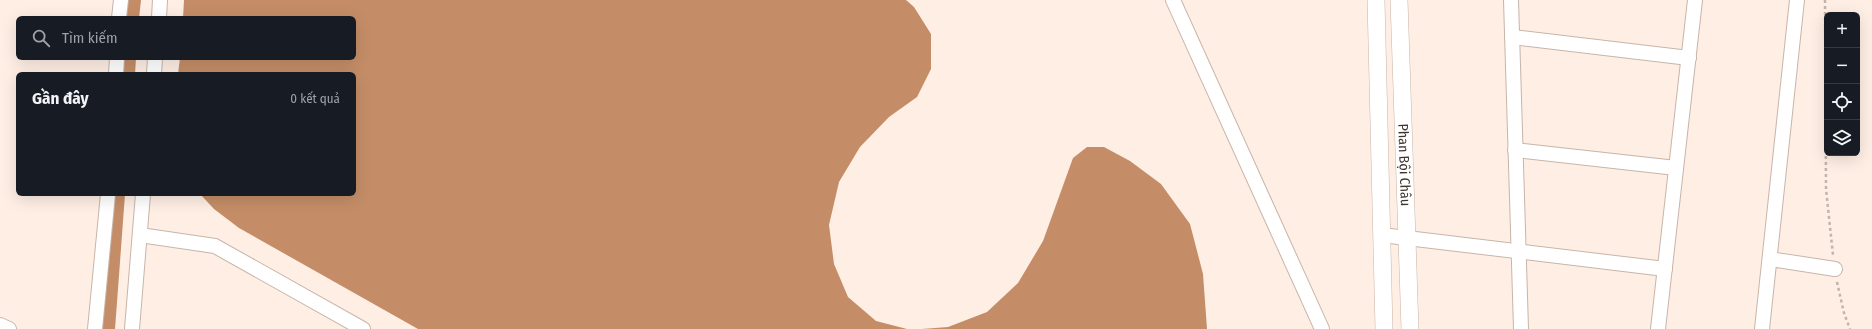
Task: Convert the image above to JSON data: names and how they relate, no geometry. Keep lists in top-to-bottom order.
{
  "streets": {
    "street": ["Phan Bội Châu"]
  },
  "page": {
    "map_buttons": ["+", "−"],
    "search": "Tìm kiếm",
    "heading": ["Gần đây", "0 kết quả"]
  }
}
